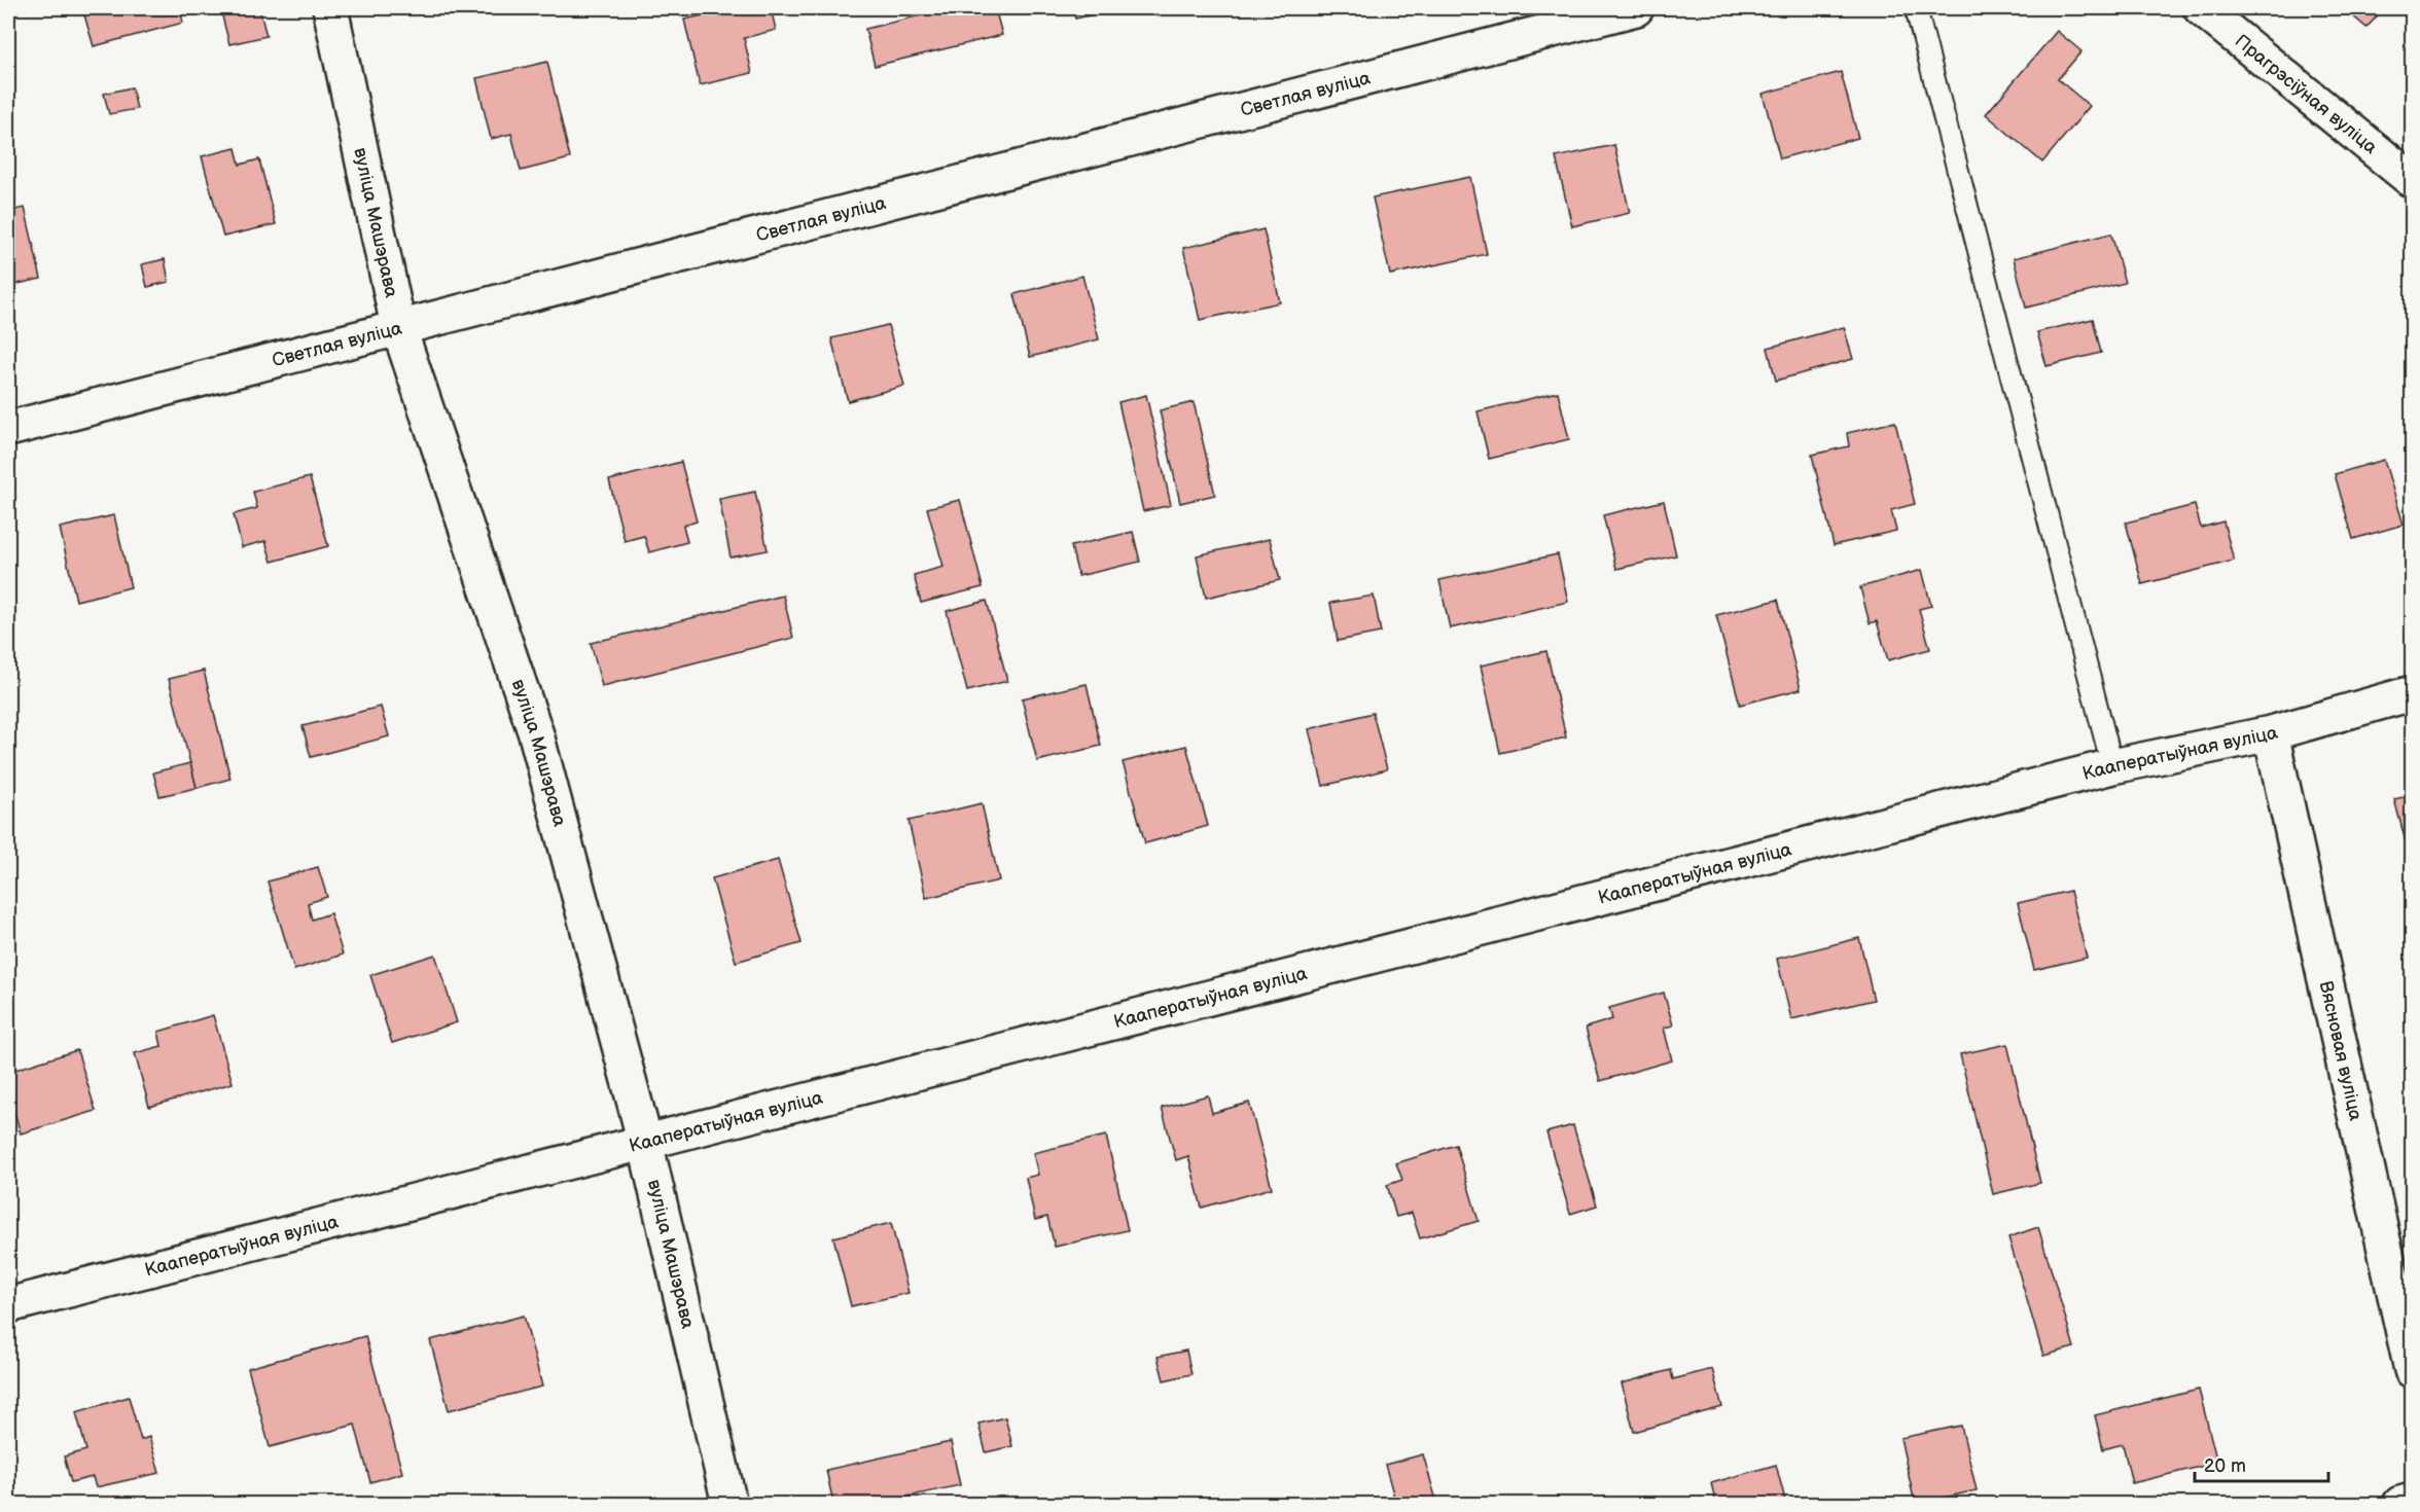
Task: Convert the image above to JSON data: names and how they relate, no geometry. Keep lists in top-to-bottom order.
{
  "streets": {
    "street": [
      "Светлая вуліца",
      "Прагрэсіўная вуліца",
      "вуліца Машэрава",
      "Кааператыўная вуліца",
      "Вясновая вуліца"
    ]
  },
  "crossings": [
    ["Светлая вуліца", "вуліца Машэрава"],
    ["вуліца Машэрава", "Кааператыўная вуліца"],
    ["Кааператыўная вуліца", "Вясновая вуліца"]
  ],
  "scale_bar": "20 m"
}
